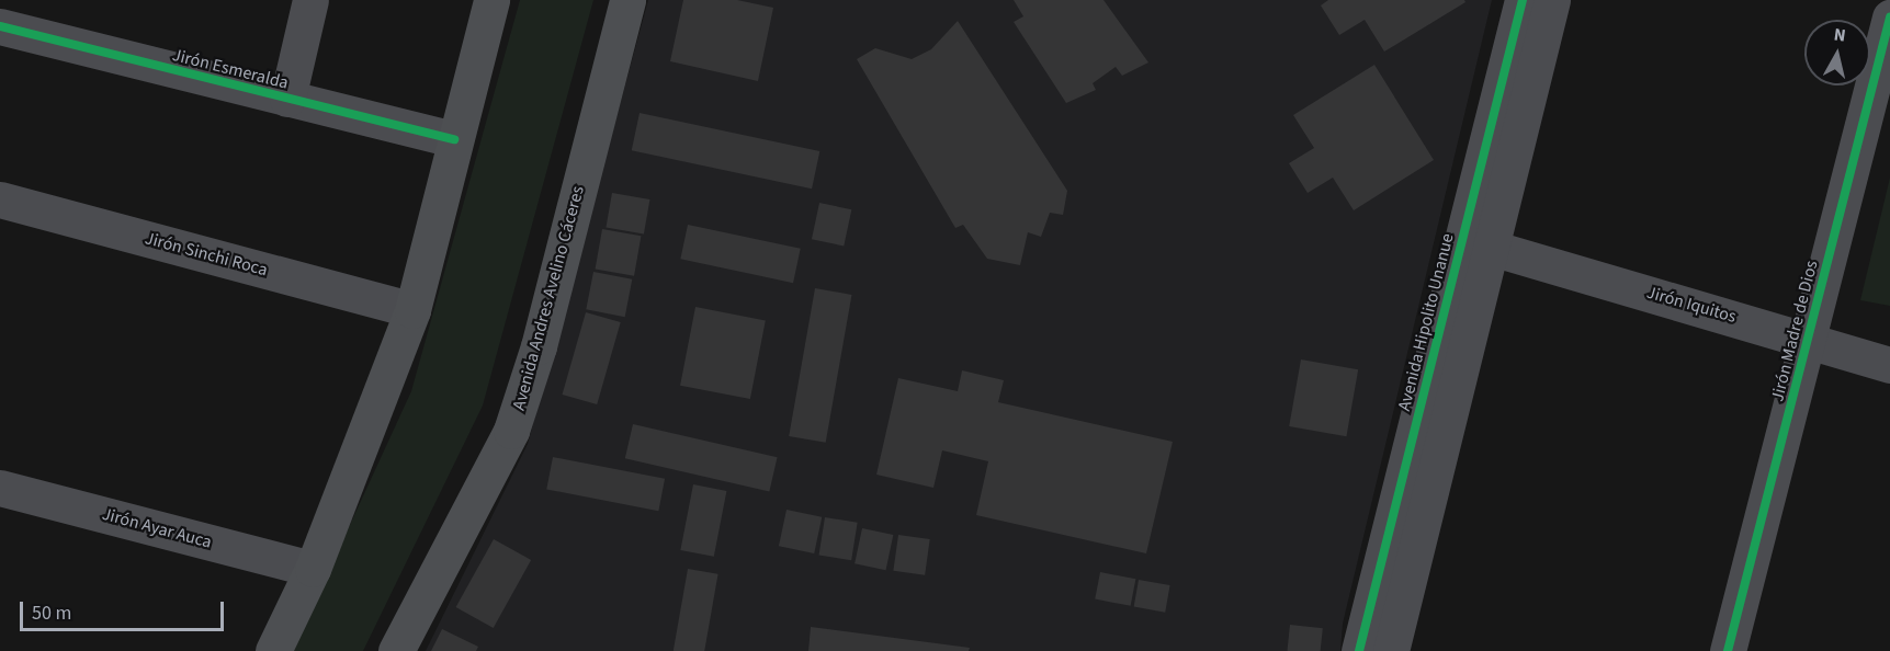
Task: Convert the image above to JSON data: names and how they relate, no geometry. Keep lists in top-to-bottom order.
{
  "streets": {
    "main road": ["Avenida Andres Avelino Cáceres"],
    "street": [
      "Jirón Esmeralda",
      "Jirón Sinchi Roca",
      "Jirón Iquitos",
      "Avenida Hipolito Unanue",
      "Jirón Madre de Dios",
      "Jirón Ayar Auca"
    ]
  },
  "crossings": [
    ["Jirón Iquitos", "Avenida Hipolito Unanue"],
    ["Jirón Iquitos", "Jirón Madre de Dios"]
  ],
  "scale_bar": "50 m",
  "north": "top"
}
